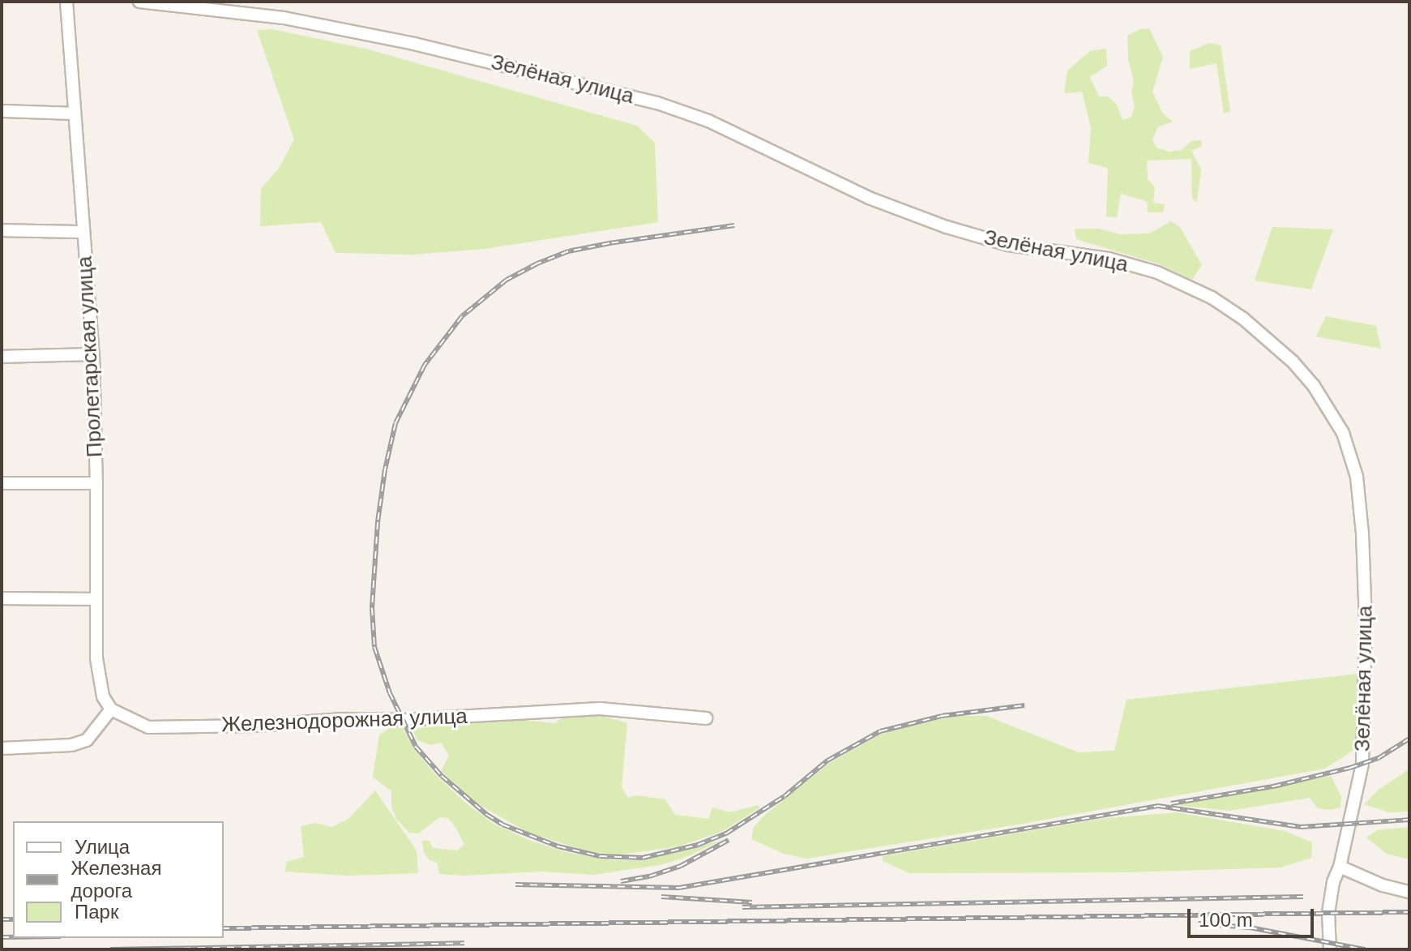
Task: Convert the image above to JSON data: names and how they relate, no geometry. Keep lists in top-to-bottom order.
{
  "streets": {
    "street": ["Зелёная улица", "Пролетарская улица", "Железнодорожная улица"]
  },
  "crossings": [
    ["Пролетарская улица", "Железнодорожная улица"]
  ],
  "legend": ["Улица", "Железная дорога", "Парк"],
  "scale_bar": "100 m"
}
